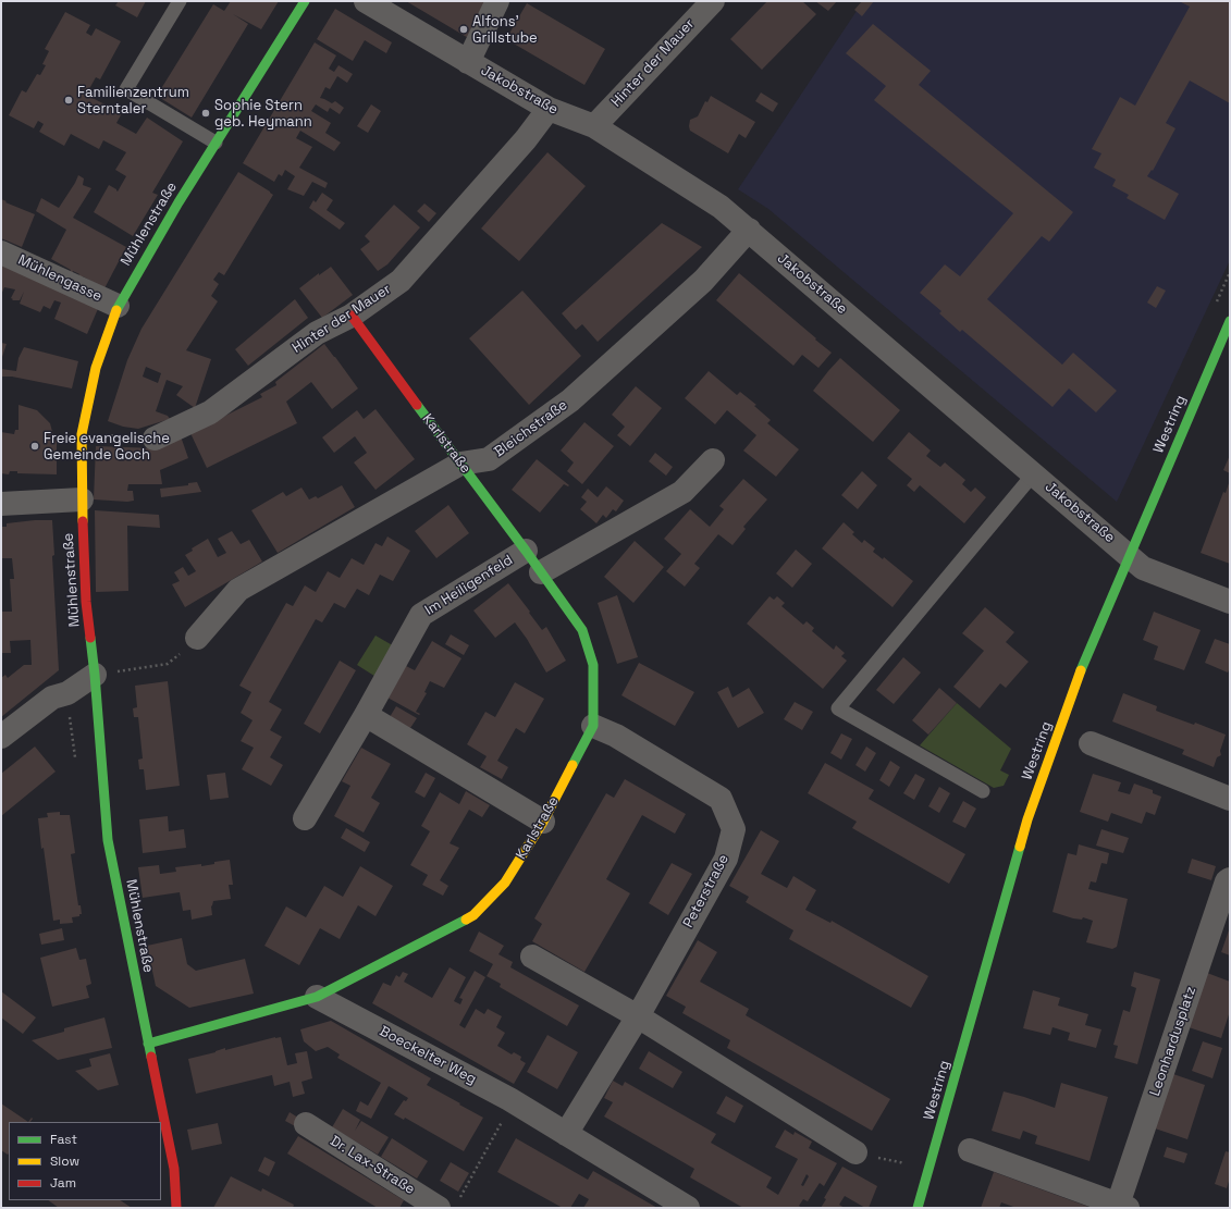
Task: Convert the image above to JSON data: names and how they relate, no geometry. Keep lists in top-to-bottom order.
{
  "streets": {
    "street": [
      "Hinter der Mauer",
      "Jakobstraße",
      "Mühlenstraße",
      "Mühlengasse",
      "Westring",
      "Bleichstraße",
      "Karlstraße",
      "Im Heiligenfeld",
      "Peterstraße",
      "Leonhardusplatz",
      "Boeckelter Weg",
      "Dr. Lax-Straße"
    ]
  },
  "crossings": [
    ["Hinter der Mauer", "Jakobstraße"],
    ["Hinter der Mauer", "Karlstraße"],
    ["Jakobstraße", "Westring"],
    ["Jakobstraße", "Bleichstraße"],
    ["Mühlenstraße", "Mühlengasse"],
    ["Bleichstraße", "Karlstraße"],
    ["Karlstraße", "Im Heiligenfeld"],
    ["Karlstraße", "Peterstraße"],
    ["Karlstraße", "Boeckelter Weg"],
    ["Peterstraße", "Boeckelter Weg"]
  ],
  "places": [
    "Alfons' Grillstube",
    "Familienzentrum Sterntaler",
    "Sophie Stern geb. Heymann",
    "Freie evangelische Gemeinde Goch"
  ],
  "legend": ["Fast", "Slow", "Jam"]
}
